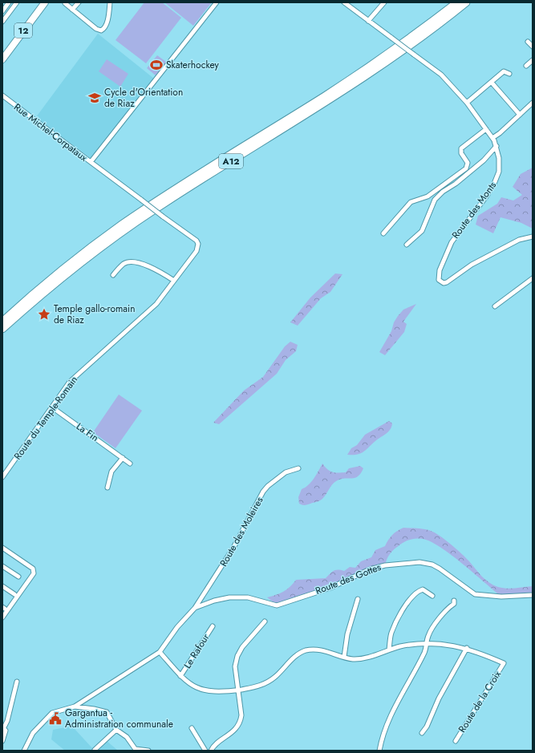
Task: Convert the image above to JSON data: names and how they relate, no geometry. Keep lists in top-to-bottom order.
{
  "streets": {
    "highway": ["A12"],
    "main road": ["12"],
    "street": [
      "Rue Michel-Corpataux",
      "Route des Monts",
      "Route du Temple-Romain",
      "La Fin",
      "Route des Moleires",
      "Route des Gottes",
      "Le Rafour",
      "Route de la Croix"
    ]
  },
  "crossings": [
    ["Rue Michel-Corpataux", "Route du Temple-Romain"],
    ["Route du Temple-Romain", "La Fin"],
    ["Route des Moleires", "Route des Gottes"],
    ["Route des Gottes", "Route de la Croix"],
    ["Le Rafour", "Route de la Croix"]
  ],
  "places": {
    "sports": ["Skaterhockey"],
    "school or university": ["Cycle d'Orientation de Riaz"],
    "place": ["Temple gallo-romain de Riaz"],
    "public building": ["Gargantua - Administration communale"]
  }
}
